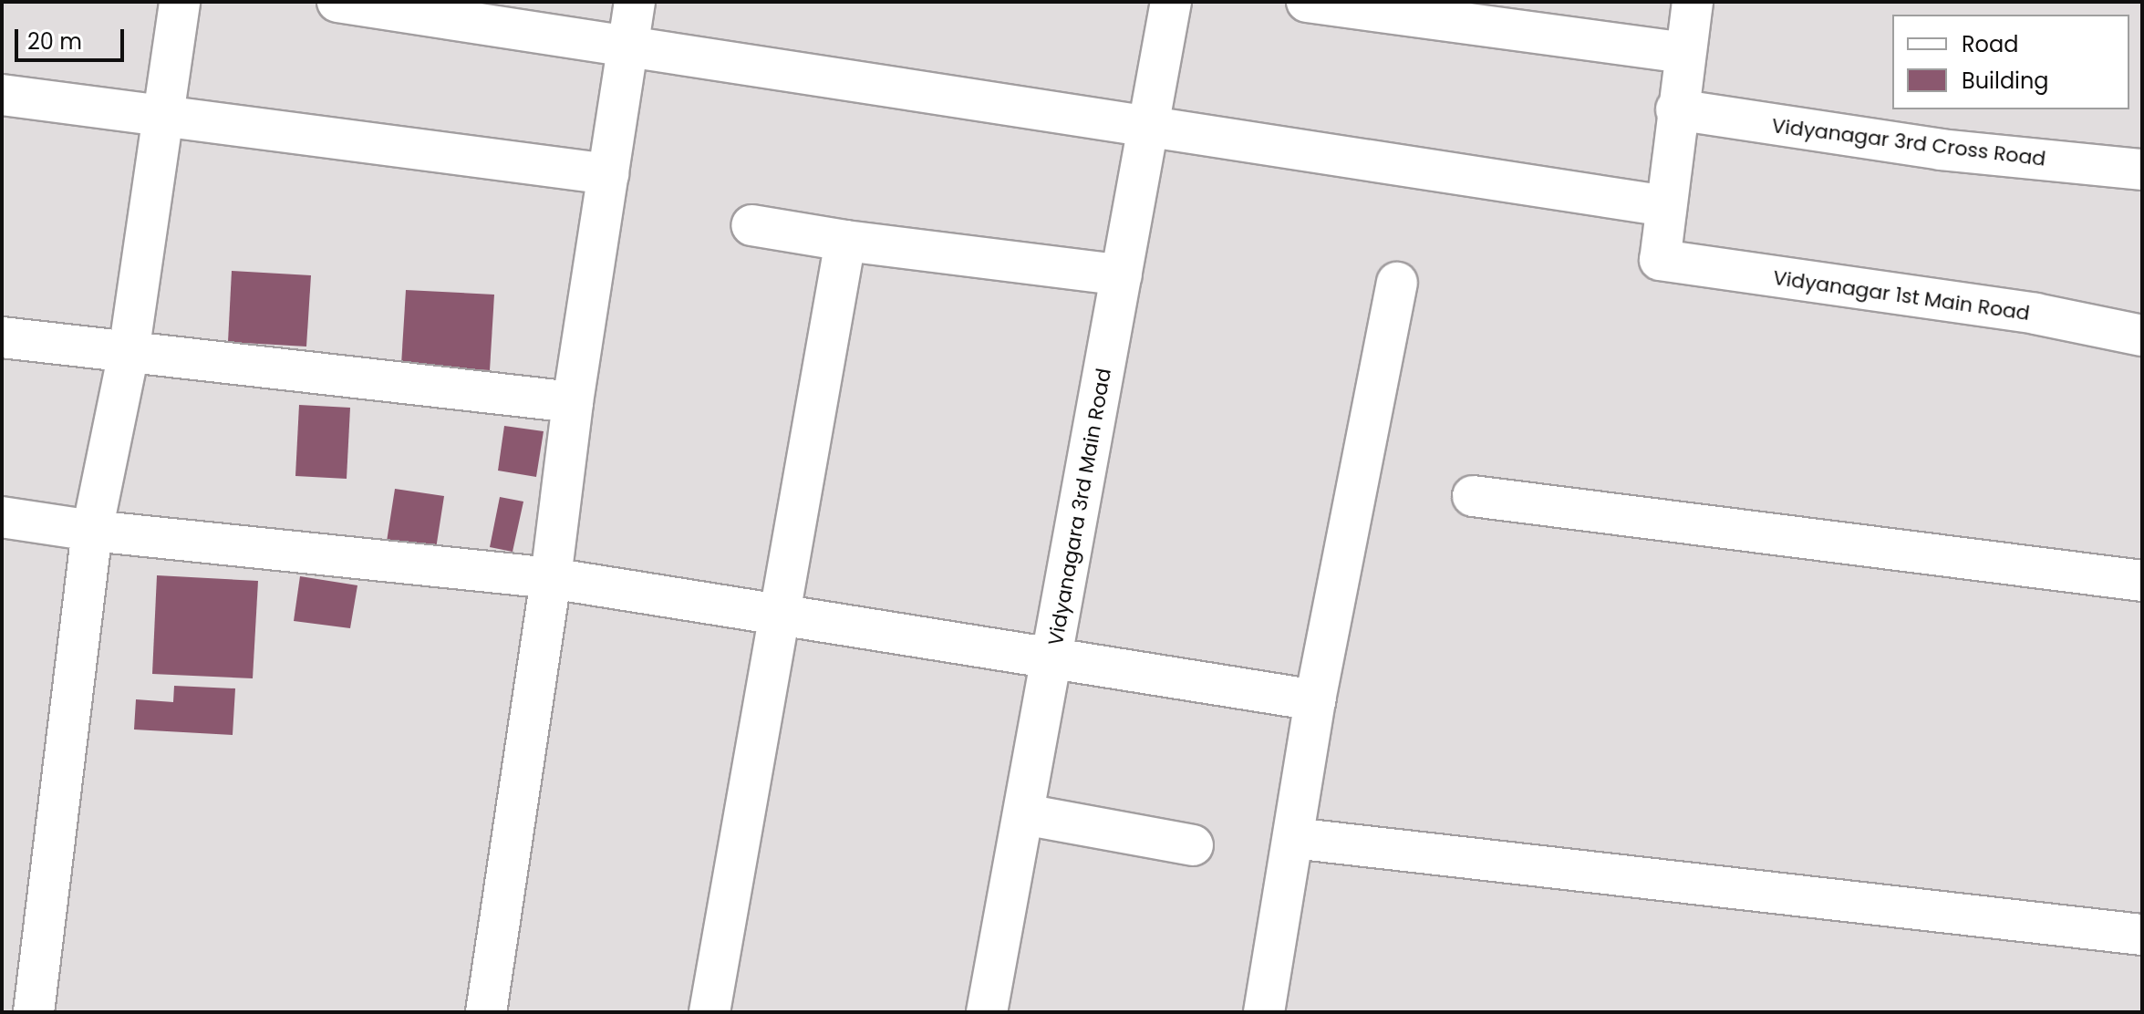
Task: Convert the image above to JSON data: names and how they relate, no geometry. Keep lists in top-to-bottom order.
{
  "streets": {
    "street": ["Vidyanagar 3rd Cross Road", "Vidyanagar 1st Main Road", "Vidyanagara 3rd Main Road"]
  },
  "legend": ["Road", "Building"],
  "scale_bar": "20 m"
}
